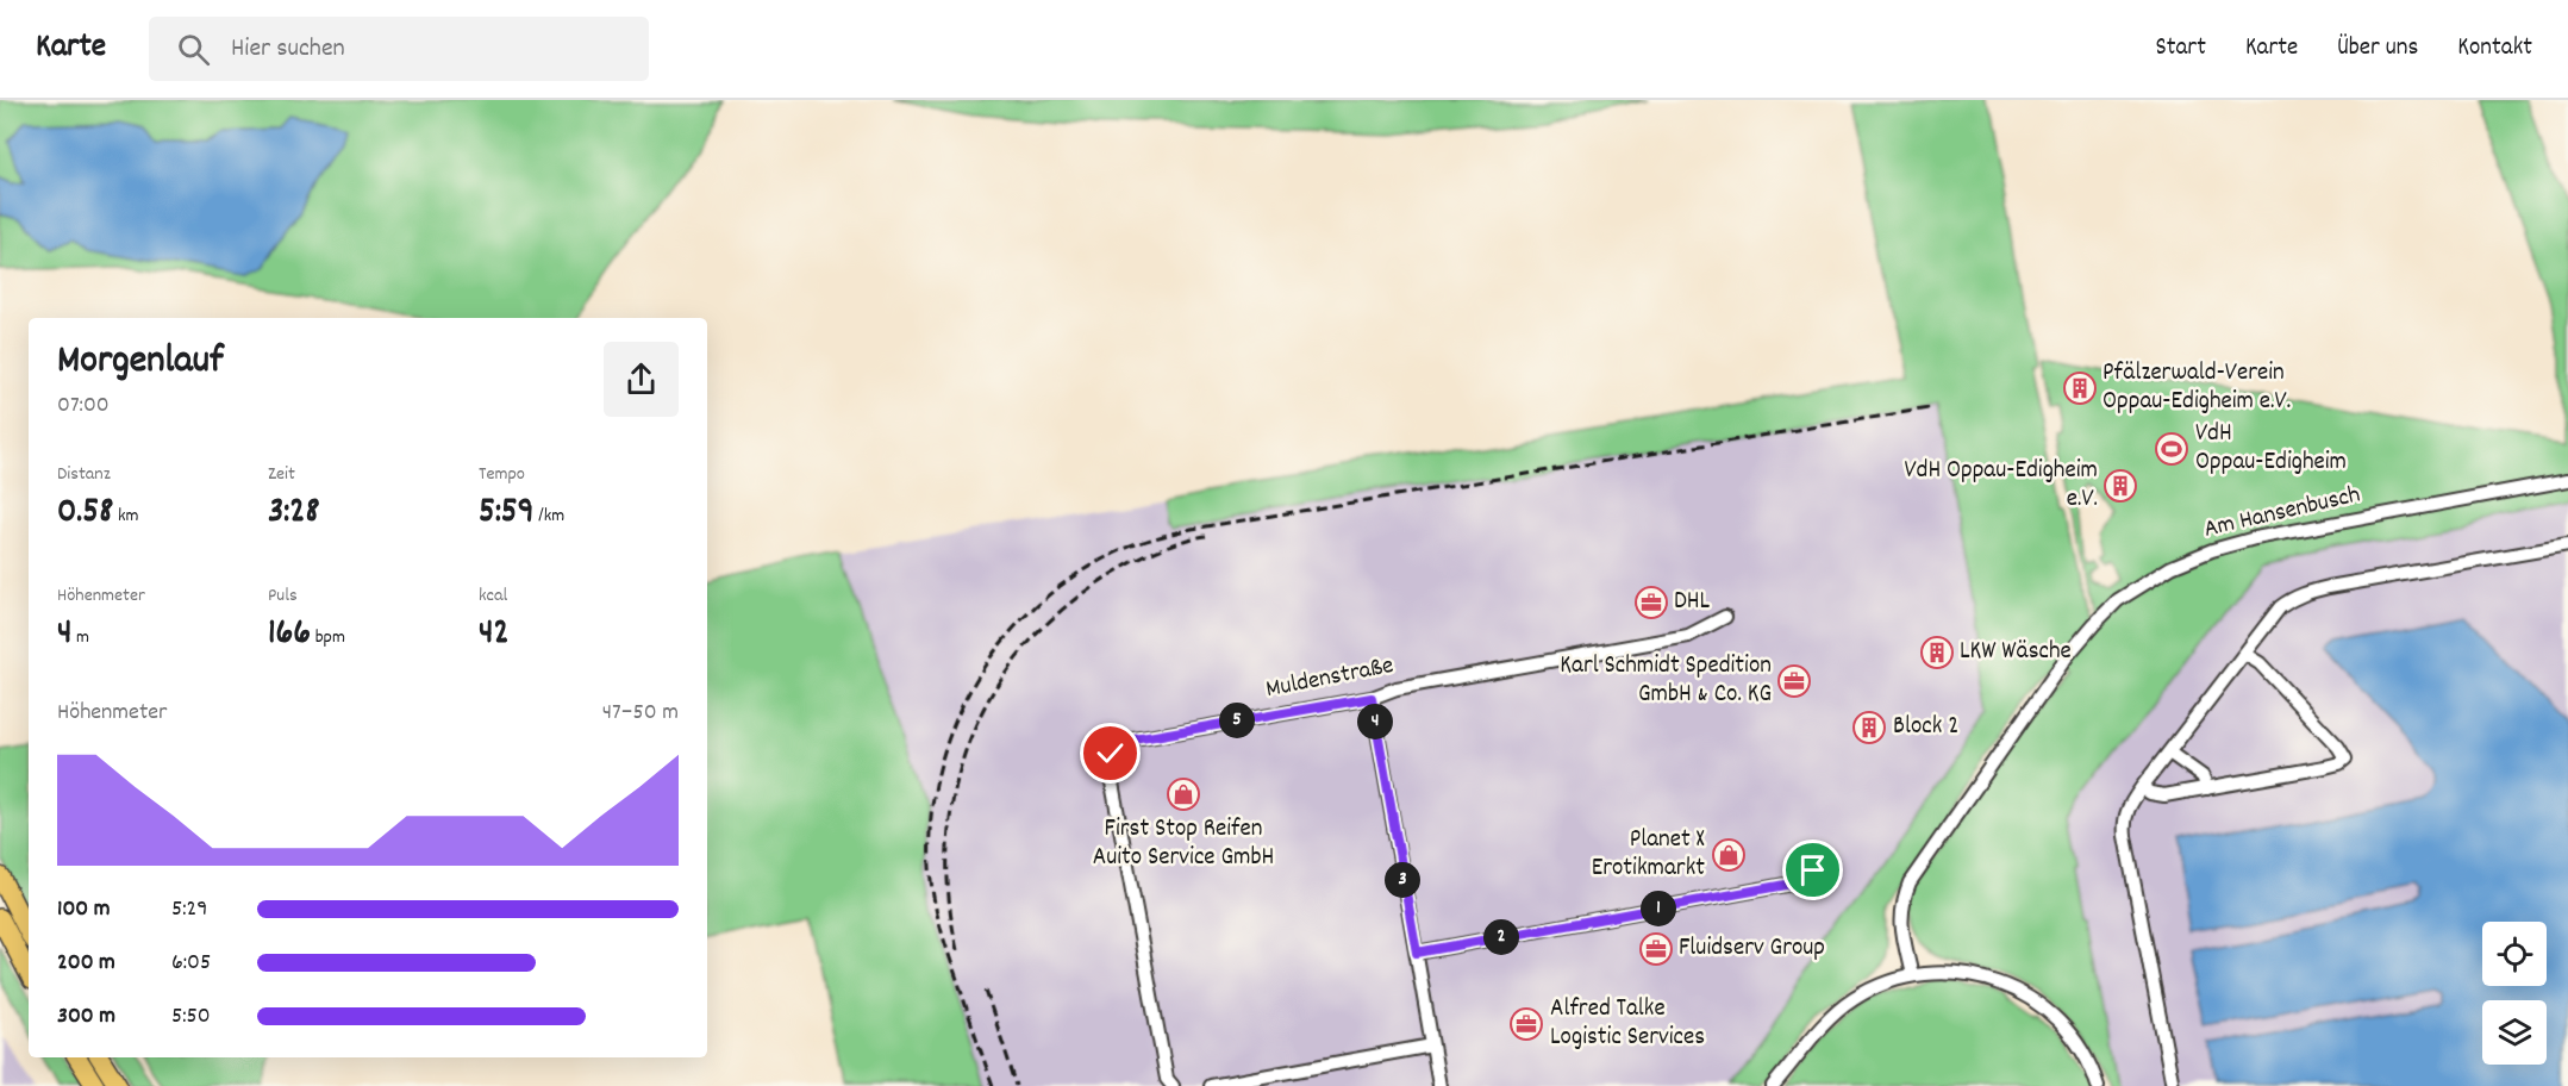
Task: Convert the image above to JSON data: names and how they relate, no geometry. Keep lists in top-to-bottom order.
{
  "streets": {
    "street": ["Am Hansenbusch", "Muldenstraße"]
  },
  "places": {
    "building": [
      "Pfälzerwald-Verein Oppau-Edigheim e.V.",
      "VdH Oppau-Edigheim e.V.",
      "LKW Wäsche",
      "Block 2"
    ],
    "sports": ["VdH Oppau-Edigheim"],
    "office": [
      "DHL",
      "Karl Schmidt Spedition GmbH & Co. KG",
      "Fluidserv Group",
      "Alfred Talke Logistic Services"
    ],
    "shop": ["First Stop Reifen Auito Service GmbH", "Planet X Erotikmarkt"]
  },
  "page": {
    "header": "Karte",
    "search": "Hier suchen",
    "nav": [
      "Start",
      "Karte",
      "Über uns",
      "Kontakt"
    ],
    "heading": ["Morgenlauf", "07:00"],
    "stats": [
      ["Distanz", "0.58 km"],
      ["Zeit", "3:28"],
      ["Tempo", "5:59 /km"],
      ["Höhenmeter", "4 m"],
      ["Puls", "166 bpm"],
      ["kcal", "42"]
    ],
    "chart": ["Höhenmeter", "47–50 m"],
    "pins": [
      "5",
      "4",
      "3",
      "1",
      "2"
    ],
    "list": [
      {
        "name": "100 m",
        "note": "5:29"
      },
      {
        "name": "200 m",
        "note": "6:05"
      },
      {
        "name": "300 m",
        "note": "5:50"
      }
    ]
  }
}
